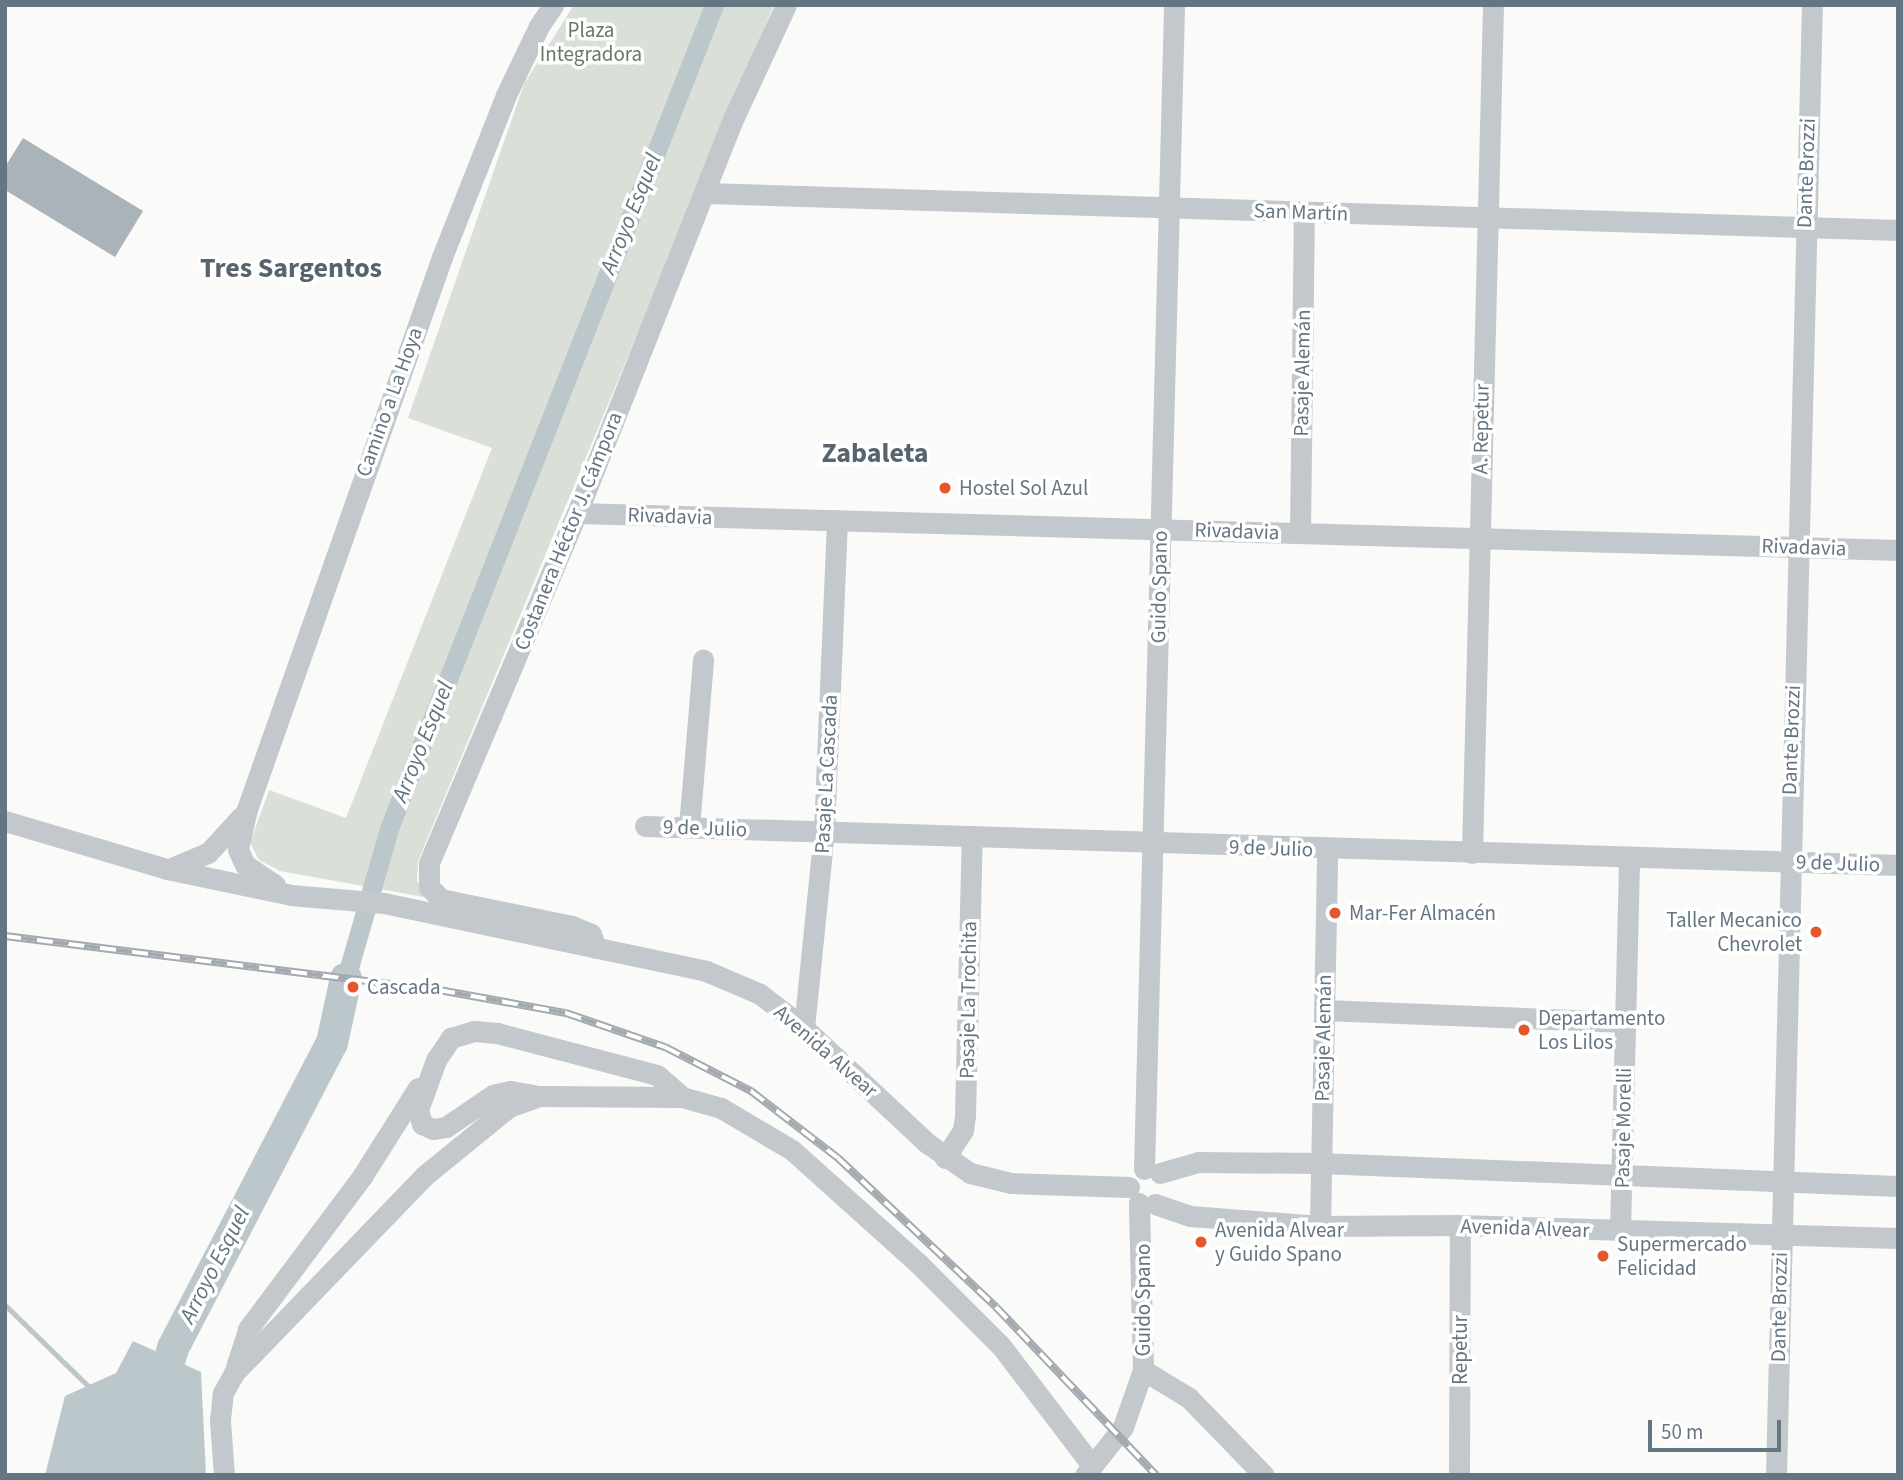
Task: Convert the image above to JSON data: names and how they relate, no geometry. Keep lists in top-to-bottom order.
{
  "streets": {
    "street": [
      "Dante Brozzi",
      "San Martín",
      "Pasaje Alemán",
      "Camino a La Hoya",
      "A. Repetur",
      "Rivadavia",
      "Costanera Héctor J. Cámpora",
      "Guido Spano",
      "Pasaje La Cascada",
      "9 de Julio",
      "Pasaje La Trochita",
      "Avenida Alvear",
      "Pasaje Morelli",
      "Repetur"
    ]
  },
  "crossings": [
    ["Dante Brozzi", "San Martín"],
    ["Dante Brozzi", "Rivadavia"],
    ["Dante Brozzi", "9 de Julio"],
    ["Dante Brozzi", "Avenida Alvear"],
    ["San Martín", "Pasaje Alemán"],
    ["San Martín", "A. Repetur"],
    ["San Martín", "Costanera Héctor J. Cámpora"],
    ["San Martín", "Guido Spano"],
    ["Pasaje Alemán", "Rivadavia"],
    ["Pasaje Alemán", "9 de Julio"],
    ["Pasaje Alemán", "Avenida Alvear"],
    ["Camino a La Hoya", "Avenida Alvear"],
    ["A. Repetur", "Rivadavia"],
    ["A. Repetur", "9 de Julio"],
    ["Rivadavia", "Costanera Héctor J. Cámpora"],
    ["Rivadavia", "Guido Spano"],
    ["Rivadavia", "Pasaje La Cascada"],
    ["Costanera Héctor J. Cámpora", "Avenida Alvear"],
    ["Guido Spano", "9 de Julio"],
    ["Guido Spano", "Avenida Alvear"],
    ["Pasaje La Cascada", "9 de Julio"],
    ["Pasaje La Cascada", "Avenida Alvear"],
    ["9 de Julio", "Pasaje La Trochita"],
    ["9 de Julio", "Pasaje Morelli"],
    ["Pasaje La Trochita", "Avenida Alvear"],
    ["Avenida Alvear", "Pasaje Morelli"],
    ["Avenida Alvear", "Repetur"]
  ],
  "districts": ["Tres Sargentos", "Zabaleta"],
  "water": ["Arroyo Esquel"],
  "parks": ["Plaza Integradora"],
  "places": [
    "Hostel Sol Azul",
    "Mar-Fer Almacén",
    "Taller Mecanico Chevrolet",
    "Cascada",
    "Departamento Los Lilos",
    "Avenida Alvear y Guido Spano",
    "Supermercado Felicidad"
  ],
  "scale_bar": "50 m"
}
